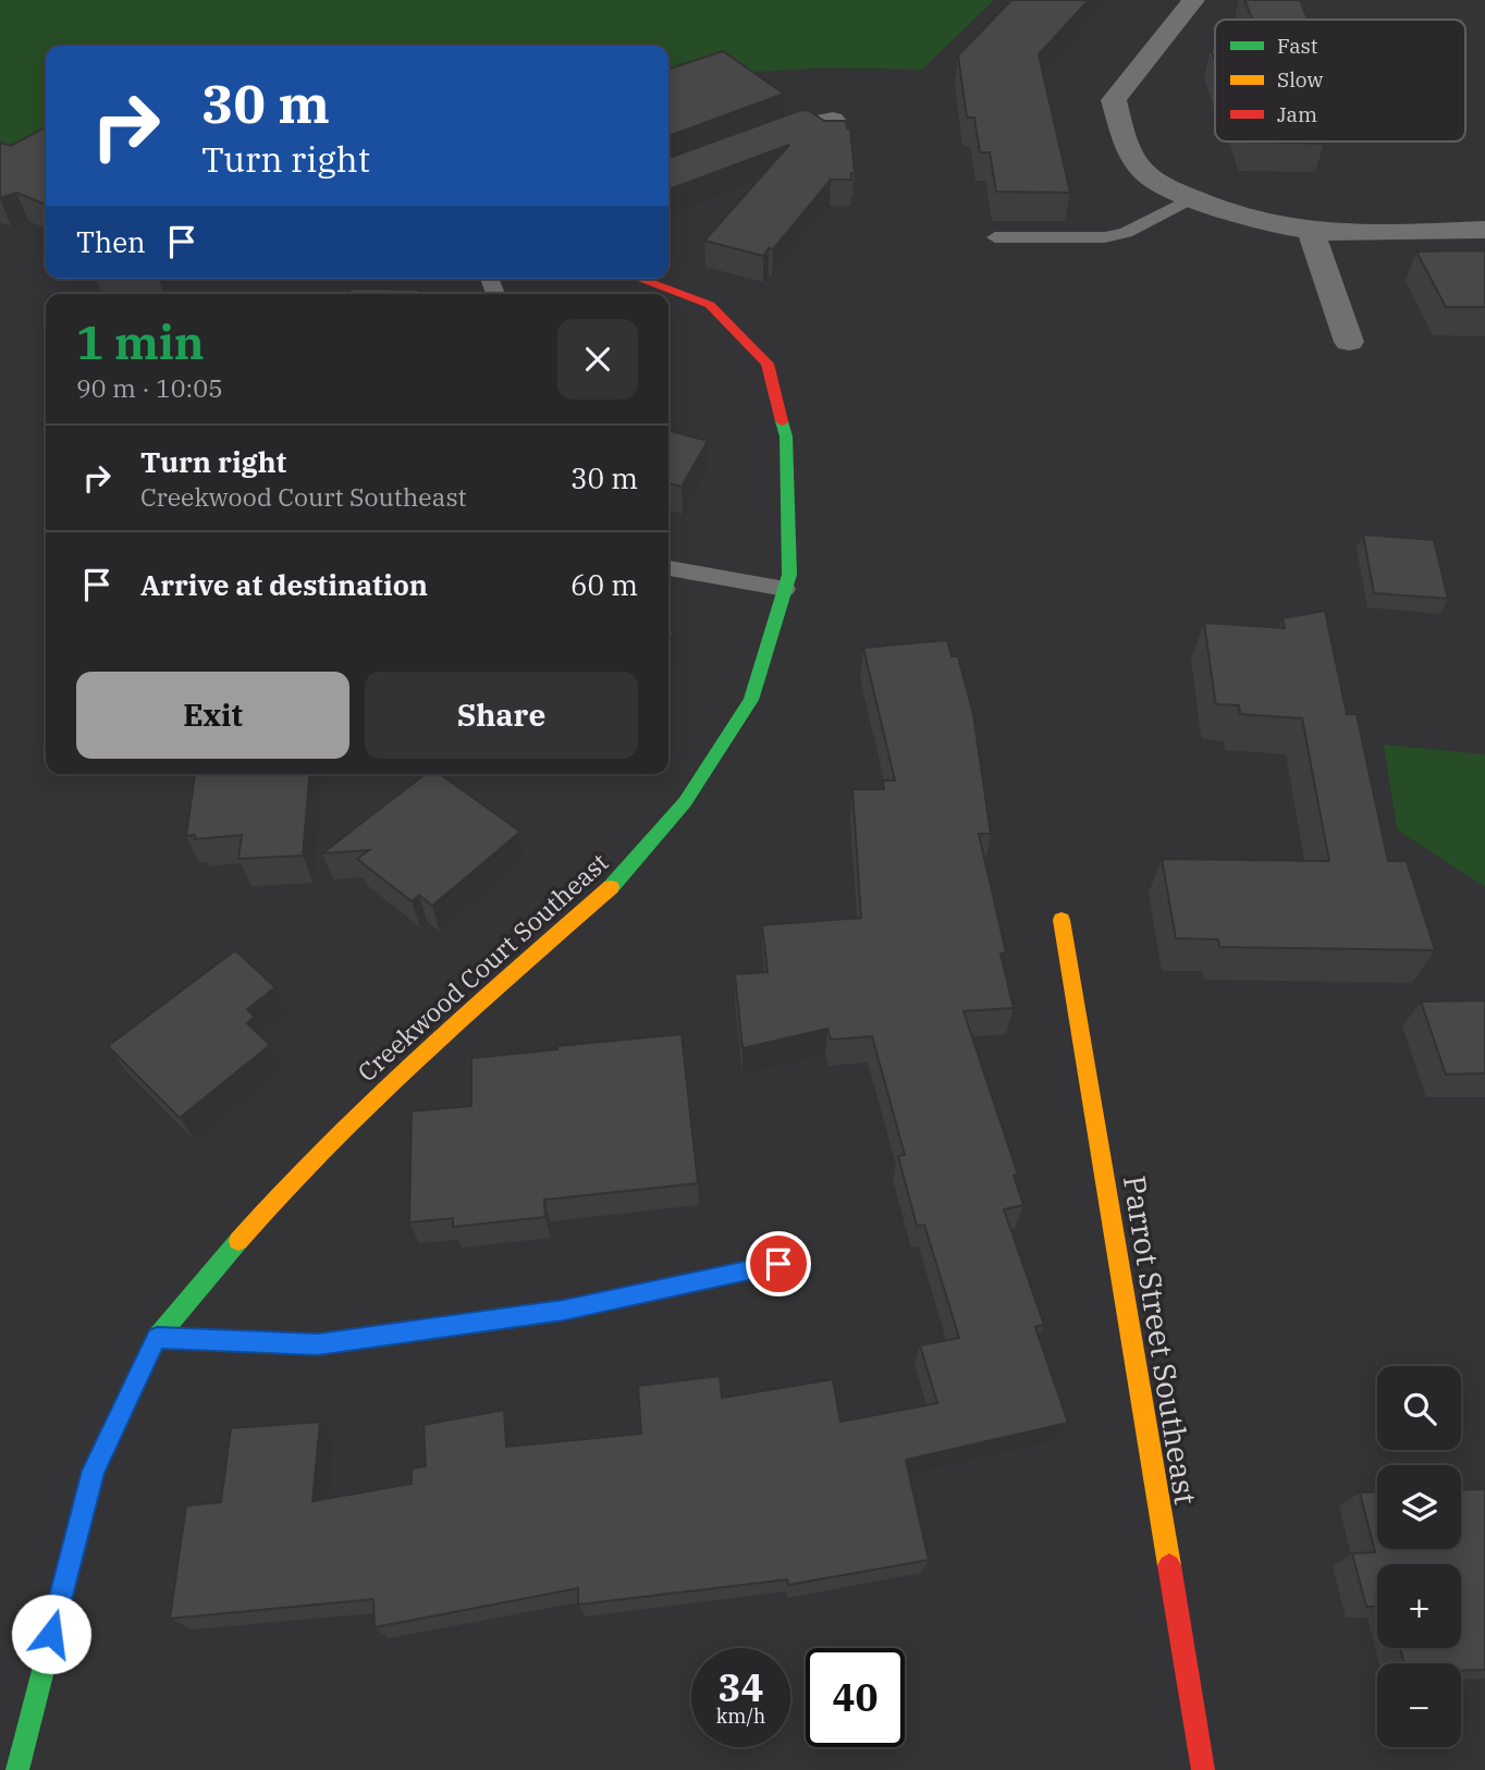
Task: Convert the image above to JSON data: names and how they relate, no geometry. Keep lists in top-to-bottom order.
{
  "streets": {
    "street": ["Creekwood Court Southeast", "Parrot Street Southeast"]
  },
  "legend": ["Fast", "Slow", "Jam"],
  "page": {
    "turn": ["30 m", "Turn right"],
    "then": "Then",
    "heading": ["1 min", "90 m · 10:05"],
    "list": [
      {
        "name": "Turn right",
        "note": "Creekwood Court Southeast",
        "value": "30 m"
      },
      {
        "name": "Arrive at destination",
        "value": "60 m"
      }
    ],
    "buttons": ["Exit", "Share"],
    "map_buttons": ["+", "−"],
    "speed": "34 km/h",
    "limit": "40"
  }
}
